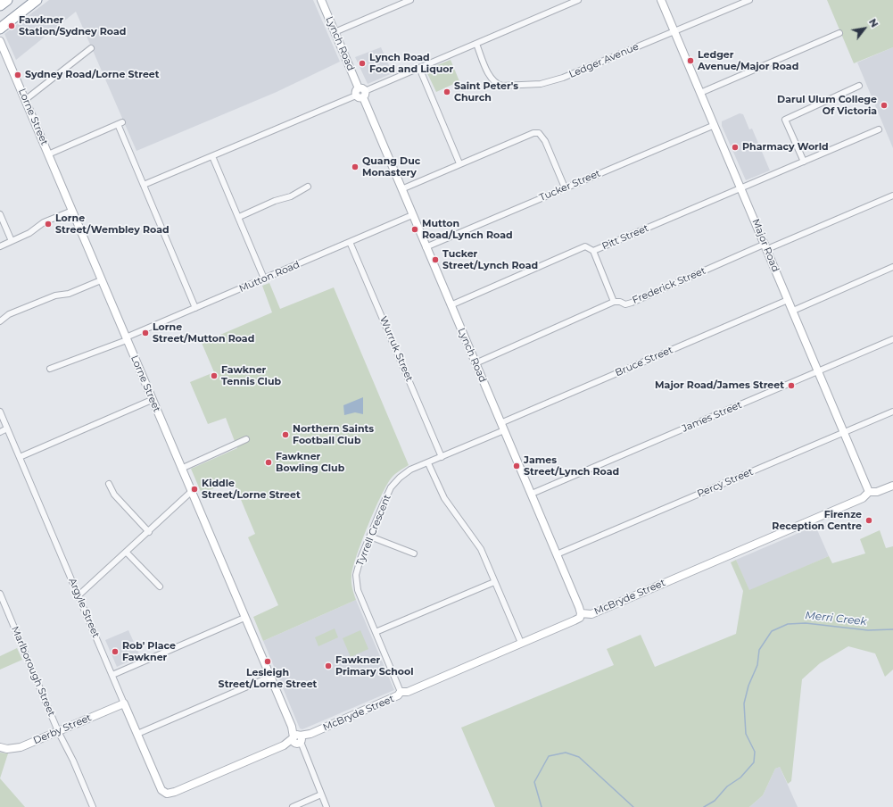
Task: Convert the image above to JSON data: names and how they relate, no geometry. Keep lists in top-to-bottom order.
{
  "streets": {
    "street": [
      "Lynch Road",
      "Ledger Avenue",
      "Lorne Street",
      "Tucker Street",
      "Pitt Street",
      "Major Road",
      "Mutton Road",
      "Frederick Street",
      "Wurruk Street",
      "Bruce Street",
      "James Street",
      "Percy Street",
      "Tyrrell Crescent",
      "McBryde Street",
      "Argyle Street",
      "Marlborough Street",
      "Derby Street"
    ]
  },
  "crossings": [
    ["Lynch Road", "Tucker Street"],
    ["Lynch Road", "Pitt Street"],
    ["Lynch Road", "Mutton Road"],
    ["Lynch Road", "Frederick Street"],
    ["Lynch Road", "Bruce Street"],
    ["Lynch Road", "James Street"],
    ["Lynch Road", "Percy Street"],
    ["Lynch Road", "Tyrrell Crescent"],
    ["Lynch Road", "McBryde Street"],
    ["Ledger Avenue", "Major Road"],
    ["Lorne Street", "Mutton Road"],
    ["Lorne Street", "McBryde Street"],
    ["Tucker Street", "Major Road"],
    ["Pitt Street", "Major Road"],
    ["Major Road", "Frederick Street"],
    ["Major Road", "Bruce Street"],
    ["Major Road", "James Street"],
    ["Major Road", "Percy Street"],
    ["Major Road", "McBryde Street"],
    ["Mutton Road", "Wurruk Street"],
    ["Wurruk Street", "Tyrrell Crescent"],
    ["Tyrrell Crescent", "McBryde Street"],
    ["McBryde Street", "Argyle Street"],
    ["Argyle Street", "Derby Street"],
    ["Marlborough Street", "Derby Street"]
  ],
  "water": ["Merri Creek"],
  "places": [
    "Fawkner Station/Sydney Road",
    "Ledger Avenue/Major Road",
    "Lynch Road Food and Liquor",
    "Sydney Road/Lorne Street",
    "Saint Peter's Church",
    "Darul Ulum College Of Victoria",
    "Pharmacy World",
    "Quang Duc Monastery",
    "Lorne Street/Wembley Road",
    "Mutton Road/Lynch Road",
    "Tucker Street/Lynch Road",
    "Lorne Street/Mutton Road",
    "Fawkner Tennis Club",
    "Major Road/James Street",
    "Northern Saints Football Club",
    "Fawkner Bowling Club",
    "James Street/Lynch Road",
    "Kiddle Street/Lorne Street",
    "Firenze Reception Centre",
    "Rob' Place Fawkner",
    "Lesleigh Street/Lorne Street",
    "Fawkner Primary School"
  ],
  "north": "top right"
}
